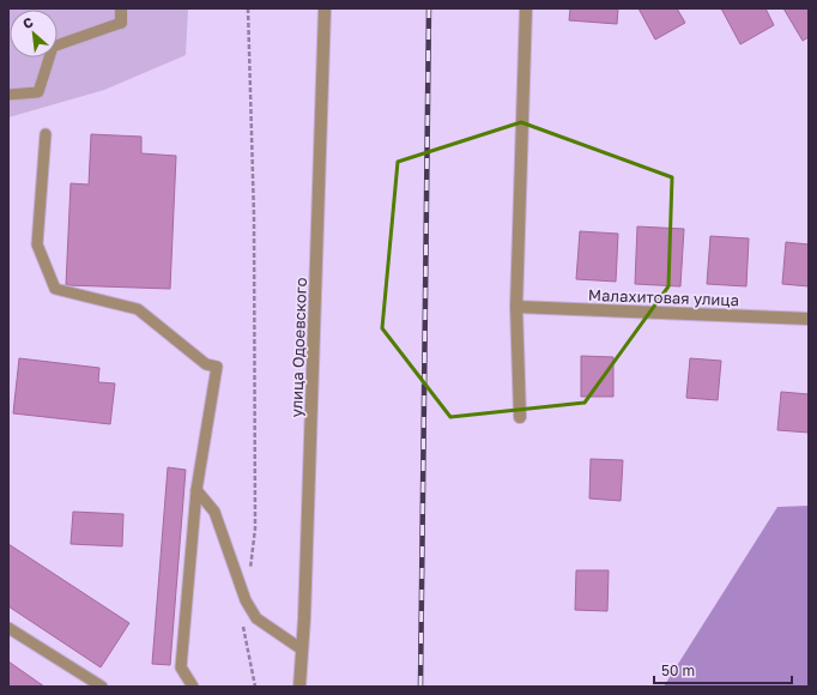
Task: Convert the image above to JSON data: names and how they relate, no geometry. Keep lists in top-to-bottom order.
{
  "streets": {
    "street": ["Малахитовая улица", "улица Одоевского"]
  },
  "scale_bar": "50 m",
  "north": "top left"
}
